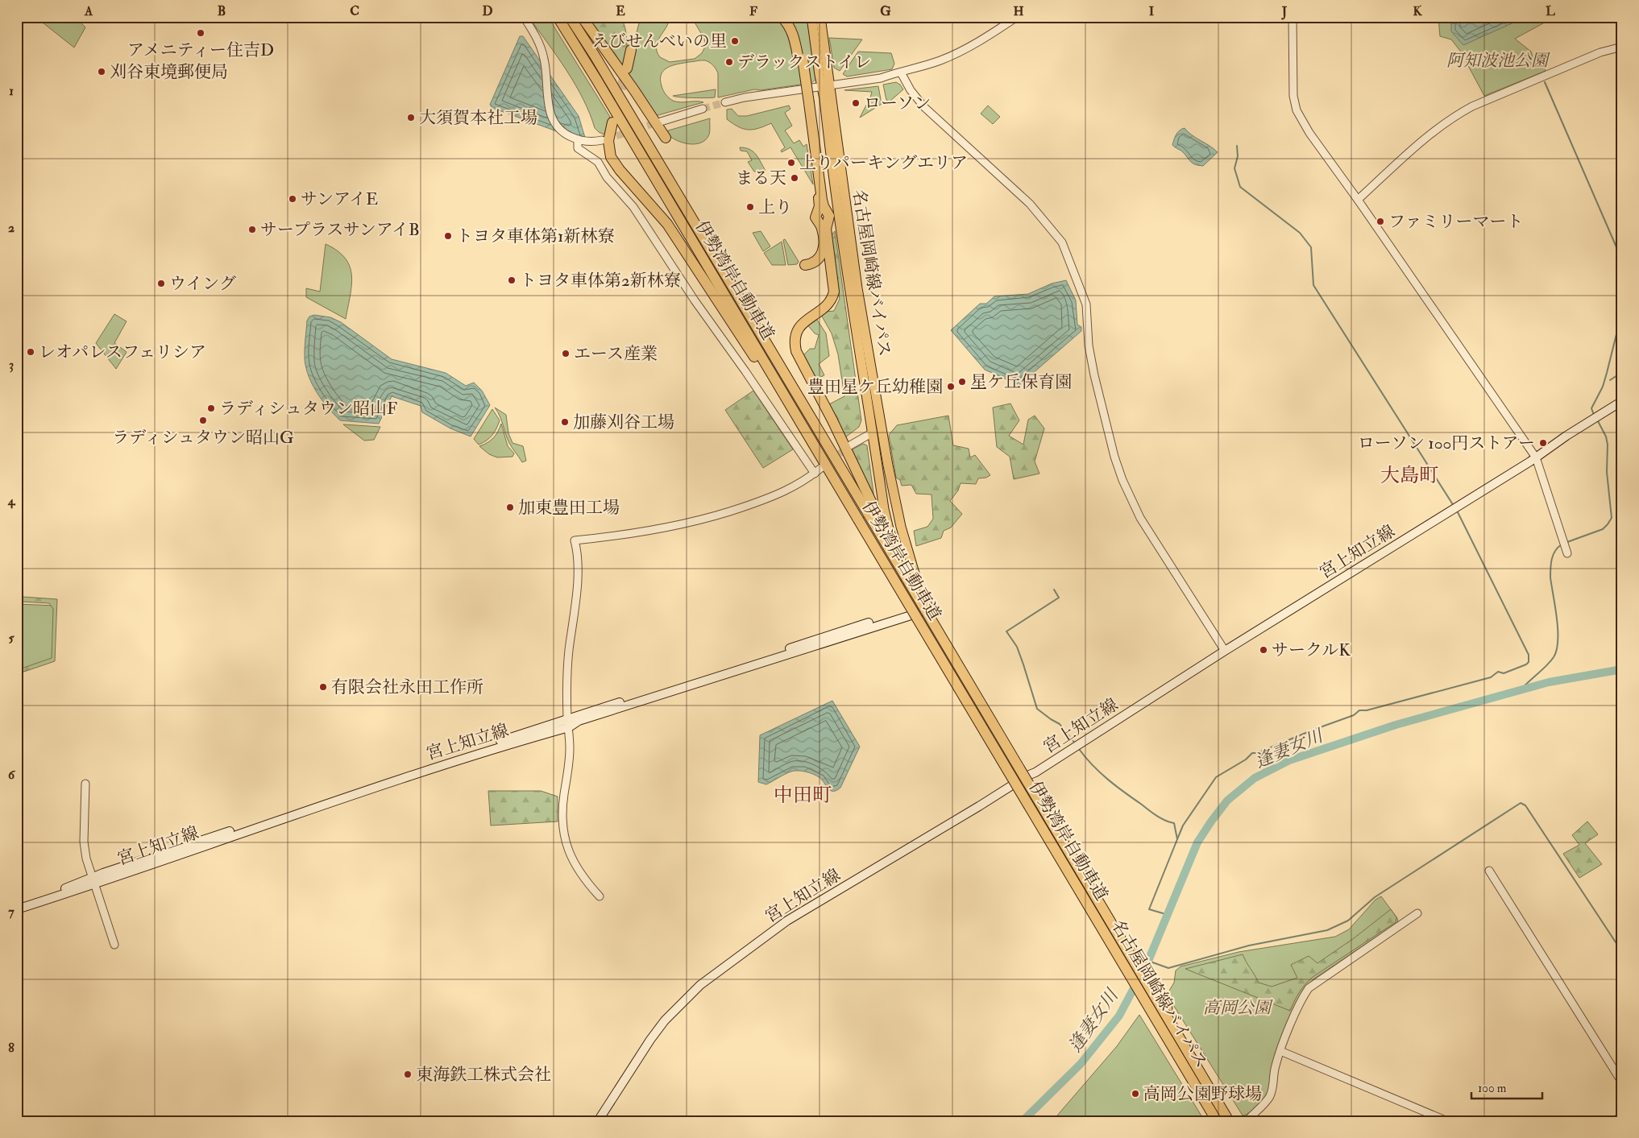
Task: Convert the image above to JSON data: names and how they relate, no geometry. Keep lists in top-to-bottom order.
{
  "streets": {
    "highway": ["伊勢湾岸自動車道"],
    "main road": ["名古屋岡崎線バイパス", "宮上知立線"]
  },
  "crossings": [
    ["名古屋岡崎線バイパス", "宮上知立線"]
  ],
  "districts": ["大島町", "中田町"],
  "water": ["逢妻女川"],
  "parks": ["阿知波池公園", "高岡公園"],
  "places": [
    "アメニティー住吉D",
    "えびせんべいの里",
    "デラックストイレ",
    "刈谷東境郵便局",
    "ローソン",
    "大須賀本社工場",
    "上りパーキングエリア",
    "まる天",
    "サンアイE",
    "上り",
    "ファミリーマート",
    "サープラスサンアイB",
    "トヨタ車体第1新林寮",
    "トヨタ車体第2新林寮",
    "ウイング",
    "レオパレスフェリシア",
    "エース産業",
    "星ケ丘保育園",
    "豊田星ケ丘幼稚園",
    "ラディシュタウン昭山F",
    "ラディシュタウン昭山G",
    "加藤刈谷工場",
    "ローソン 100円ストアー",
    "加東豊田工場",
    "サークルK",
    "有限会社永田工作所",
    "東海鉄工株式会社",
    "高岡公園野球場"
  ],
  "scale_bar": "100 m",
  "grid": {
    "columns": [
      "A",
      "B",
      "C",
      "D",
      "E",
      "F",
      "G",
      "H",
      "I",
      "J",
      "K",
      "L"
    ],
    "rows": [
      "1",
      "2",
      "3",
      "4",
      "5",
      "6",
      "7",
      "8"
    ]
  }
}
